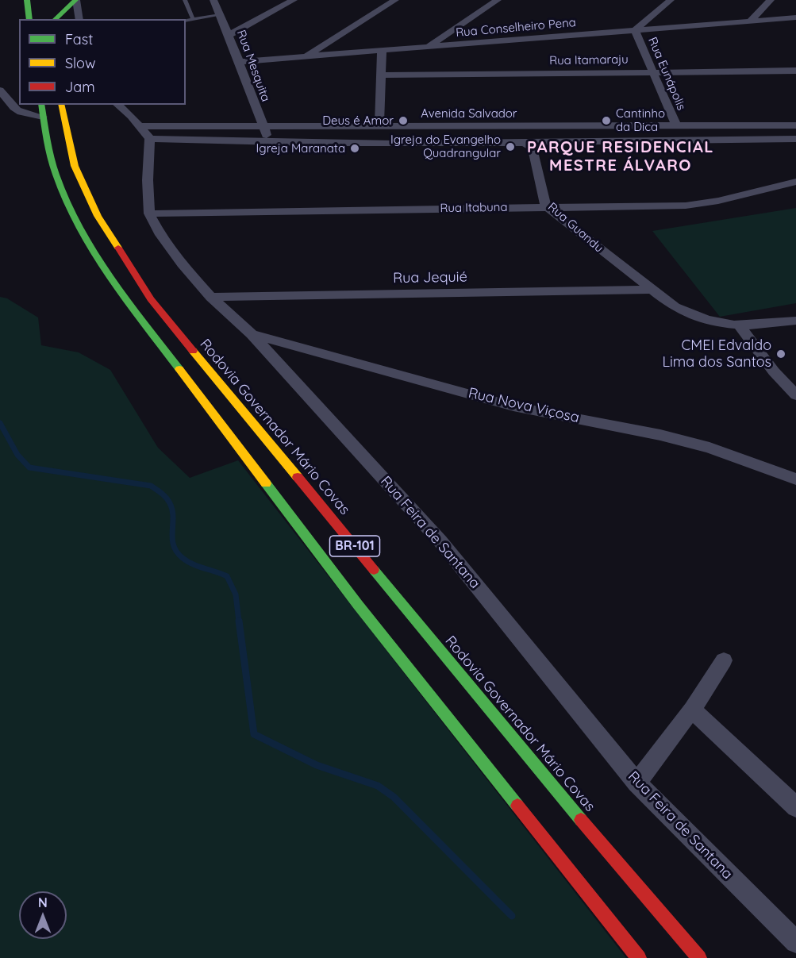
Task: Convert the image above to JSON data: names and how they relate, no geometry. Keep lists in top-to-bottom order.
{
  "streets": {
    "main road": ["Rodovia Governador Mário Covas", "BR-101"],
    "street": [
      "Rua Conselheiro Pena",
      "Rua Itamaraju",
      "Rua Mesquita",
      "Rua Eunápolis",
      "Avenida Salvador",
      "Rua Itabuna",
      "Rua Guandu",
      "Rua Jequié",
      "Rua Nova Viçosa",
      "Rua Feira de Santana"
    ]
  },
  "crossings": [
    ["Rua Conselheiro Pena", "Rua Mesquita"],
    ["Rua Conselheiro Pena", "Rua Eunápolis"],
    ["Rua Itamaraju", "Rua Eunápolis"],
    ["Rua Mesquita", "Avenida Salvador"],
    ["Rua Eunápolis", "Avenida Salvador"],
    ["Avenida Salvador", "Rua Guandu"],
    ["Rua Itabuna", "Rua Guandu"],
    ["Rua Itabuna", "Rua Feira de Santana"],
    ["Rua Guandu", "Rua Jequié"],
    ["Rua Jequié", "Rua Feira de Santana"],
    ["Rua Nova Viçosa", "Rua Feira de Santana"]
  ],
  "districts": ["PARQUE RESIDENCIAL MESTRE ÁLVARO"],
  "places": [
    "Deus é Amor",
    "Cantinho da Dica",
    "Igreja do Evangelho Quadrangular",
    "Igreja Maranata",
    "CMEI Edvaldo Lima dos Santos"
  ],
  "legend": ["Fast", "Slow", "Jam"],
  "north": "top"
}
